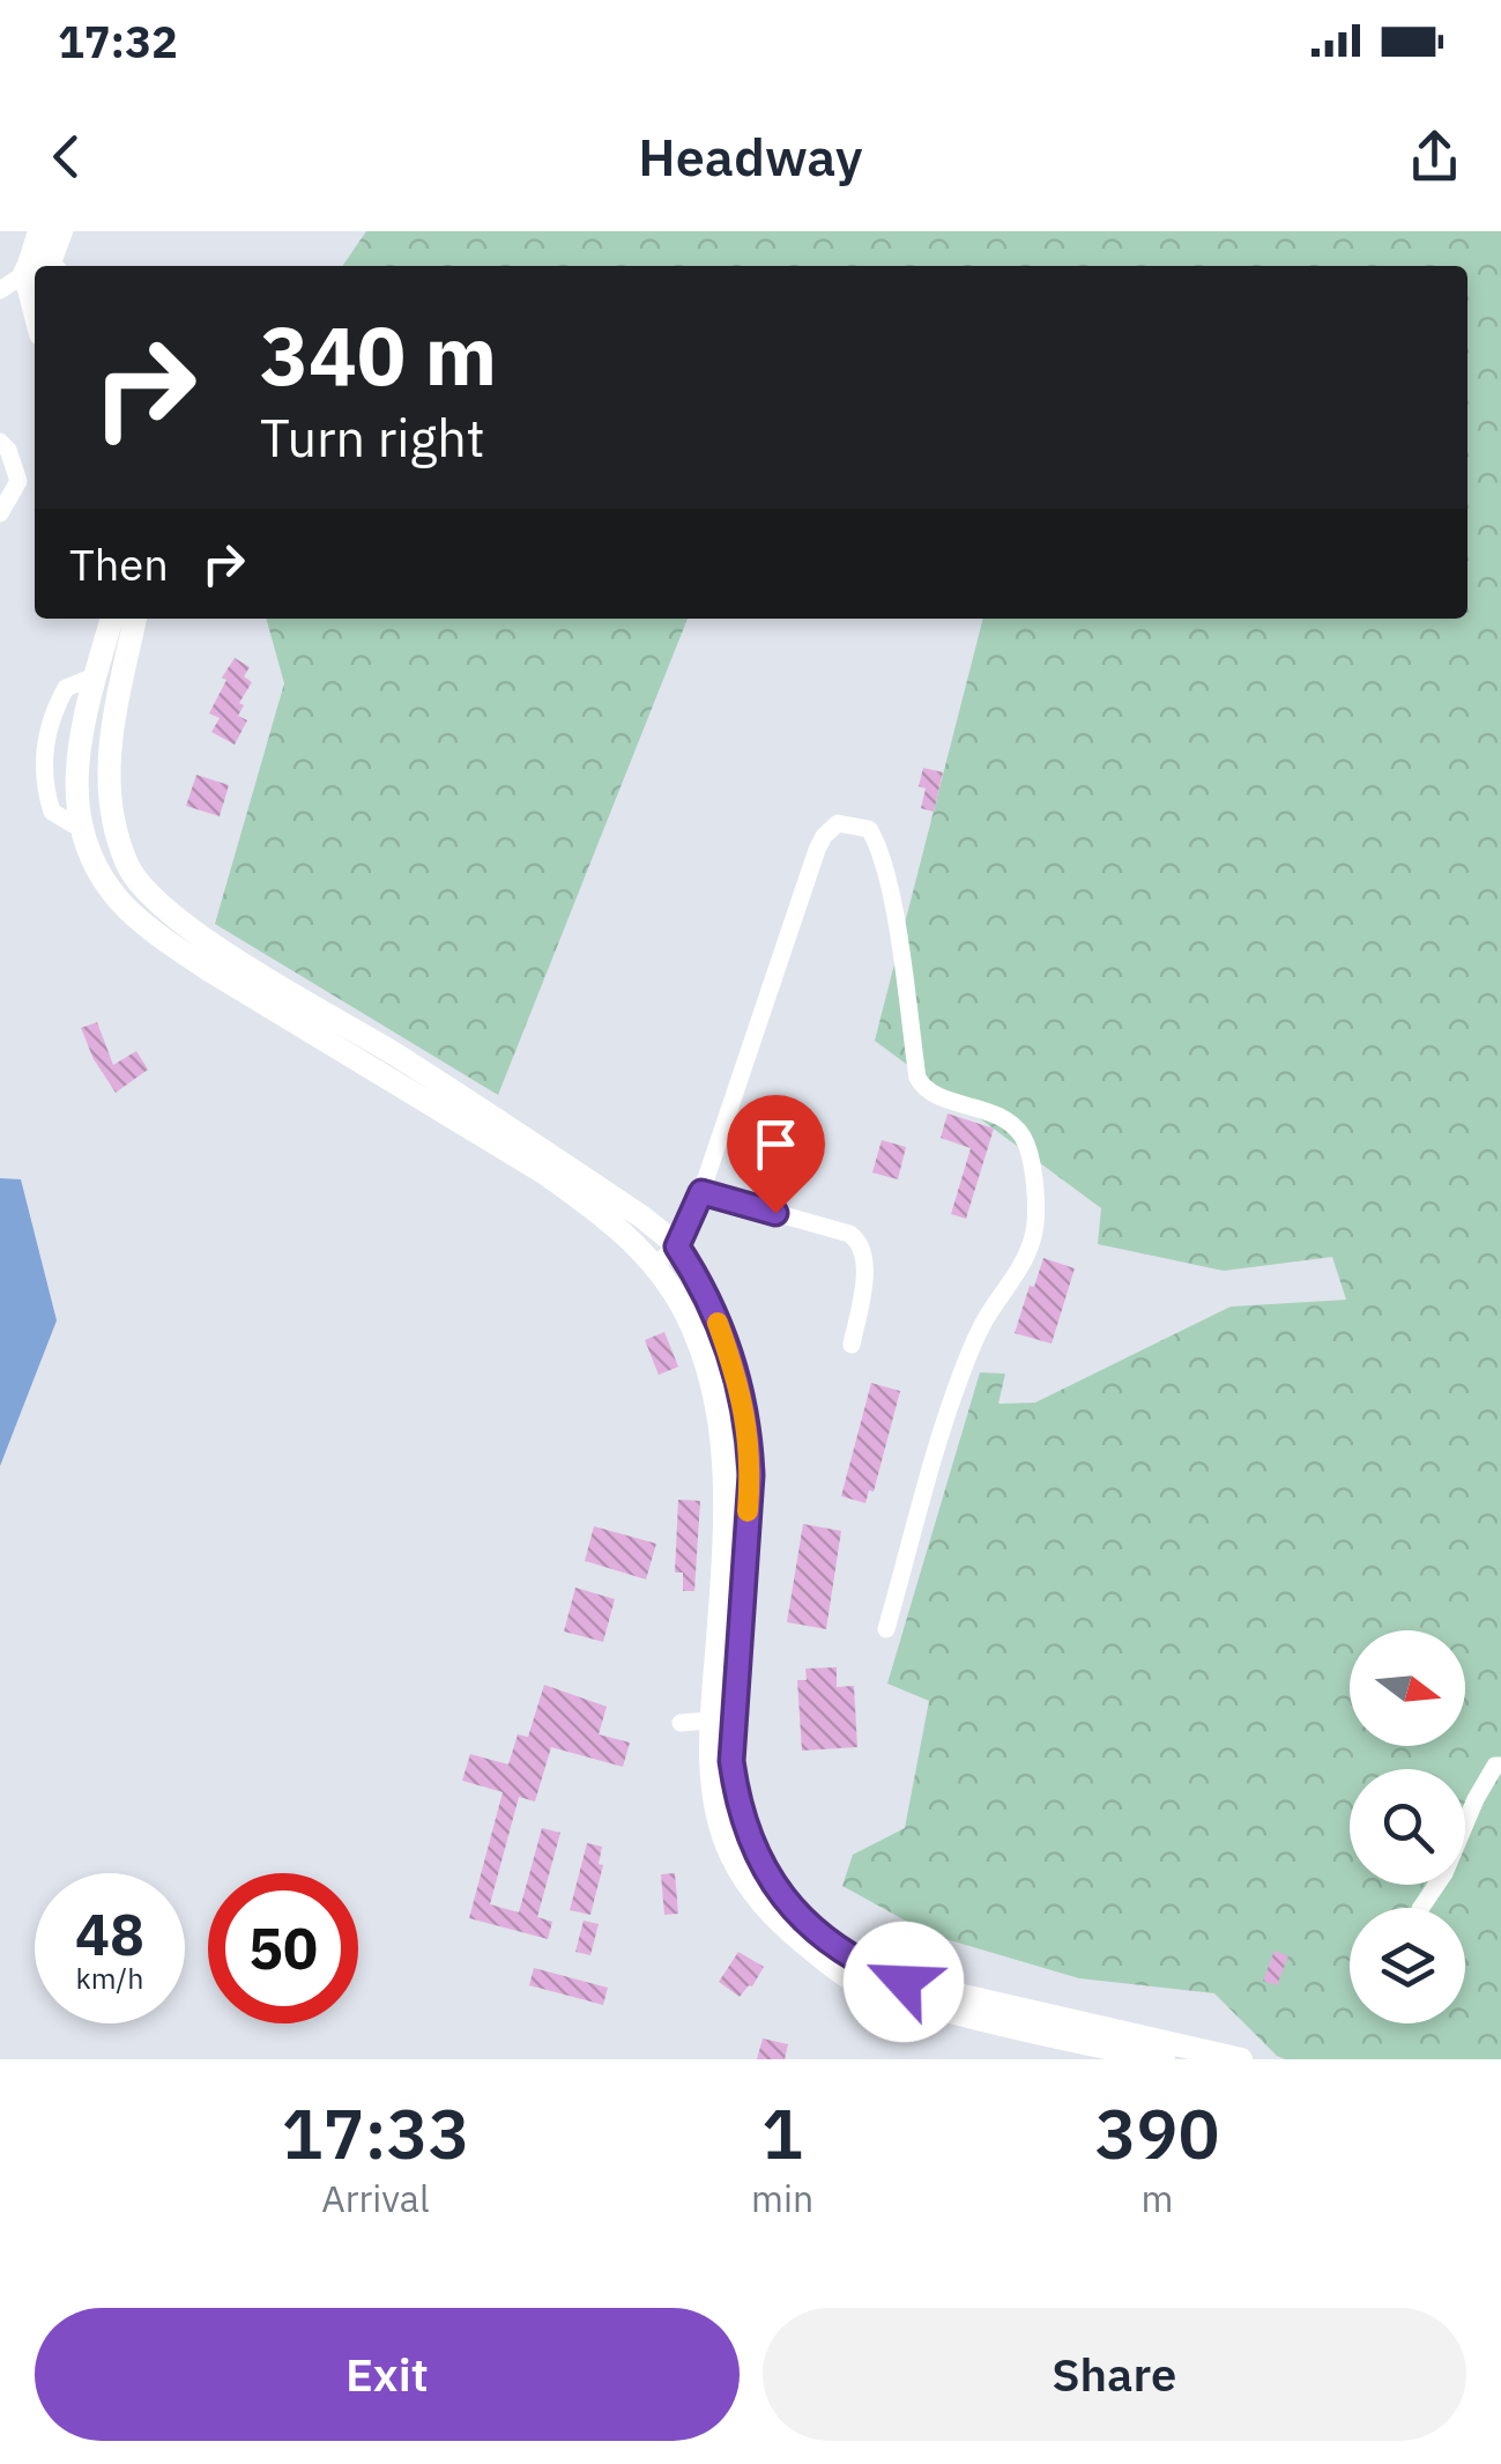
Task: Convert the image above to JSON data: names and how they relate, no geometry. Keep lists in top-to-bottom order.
{
  "north": "right",
  "page": {
    "status": "17:32",
    "header": "Headway",
    "turn": ["340 m", "Turn right"],
    "then": "Then",
    "speed": "48 km/h",
    "limit": "50",
    "eta": [
      "17:33",
      "Arrival",
      "1",
      "min",
      "390",
      "m"
    ],
    "buttons": ["Exit", "Share"]
  }
}
